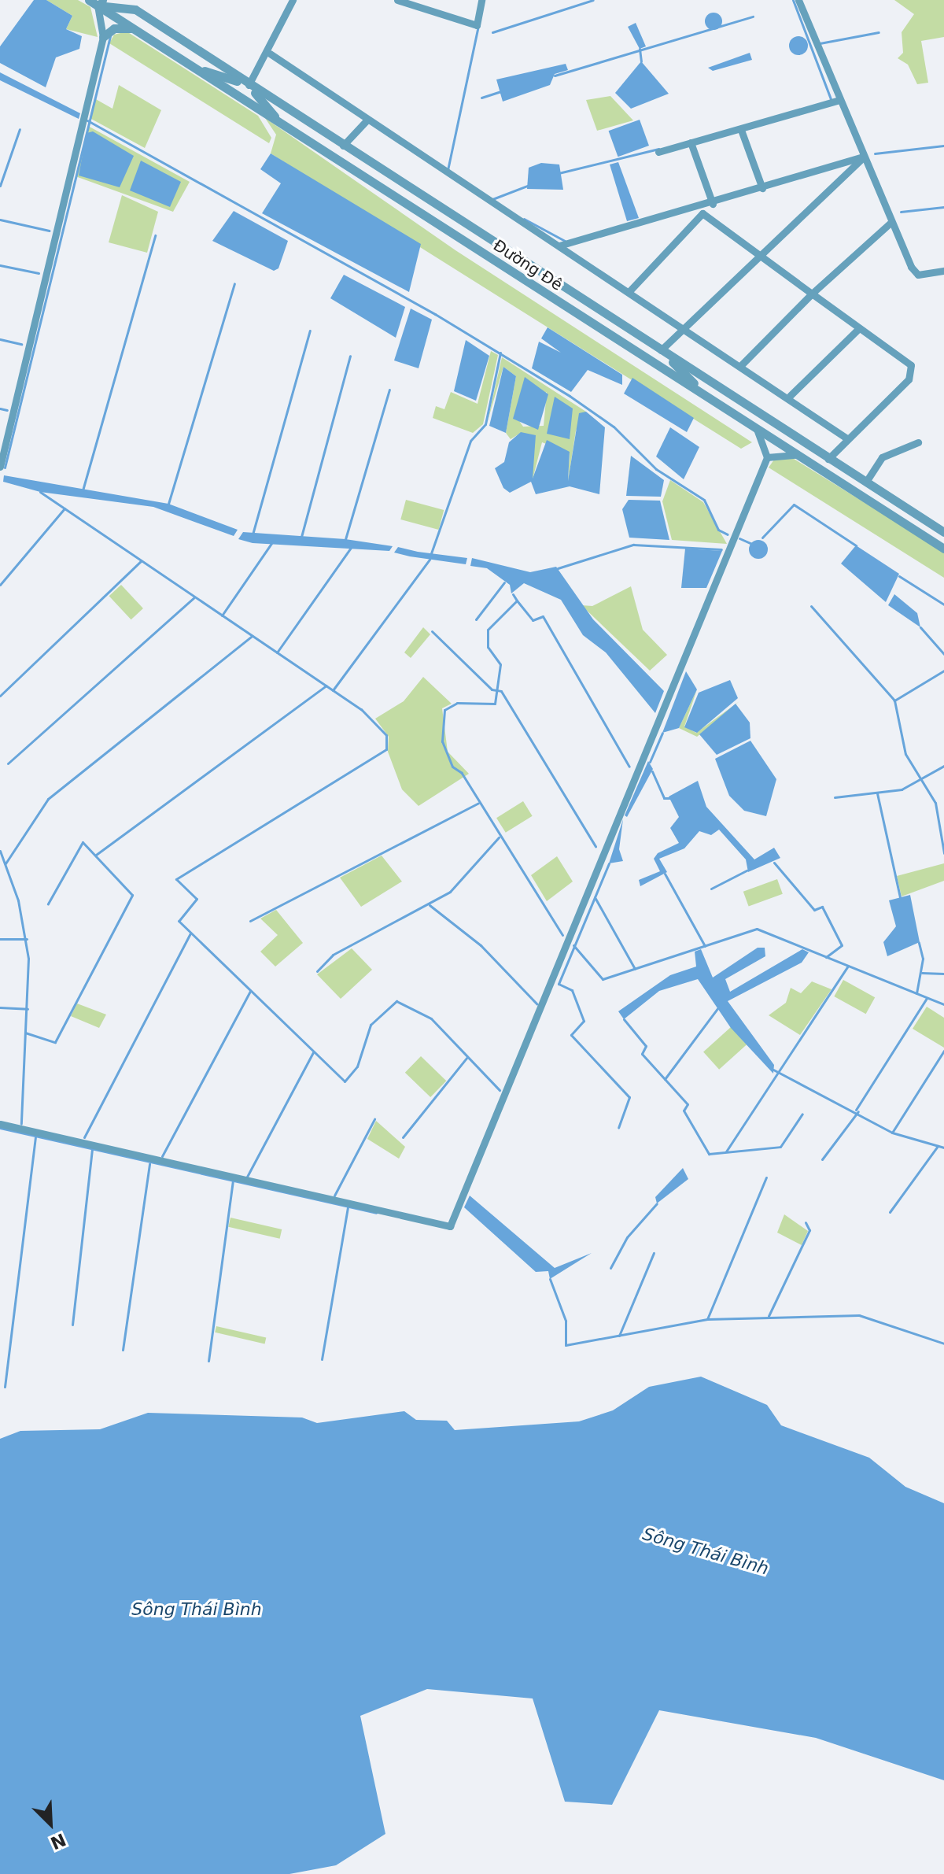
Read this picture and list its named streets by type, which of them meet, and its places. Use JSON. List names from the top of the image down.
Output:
{
  "streets": {
    "street": ["Đường Đê"]
  },
  "water": ["Sông Thái Bình"],
  "north": "bottom right"
}
